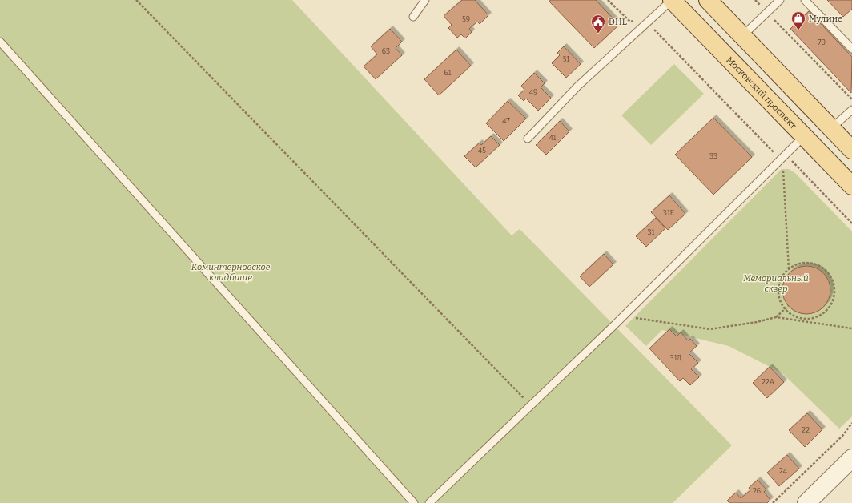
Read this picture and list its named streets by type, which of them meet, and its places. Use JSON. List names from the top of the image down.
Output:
{
  "streets": {
    "main road": ["Московский проспект"]
  },
  "parks": ["Коминтерновское кладбище", "Мемориальный сквер"],
  "places": {
    "shop": ["Мулине"],
    "public building": ["DHL"]
  },
  "house_numbers": [
    "59",
    "70",
    "63",
    "51",
    "61",
    "49",
    "47",
    "41",
    "45",
    "33",
    "31Е",
    "31",
    "31Д",
    "22А",
    "22",
    "24",
    "26"
  ]
}
